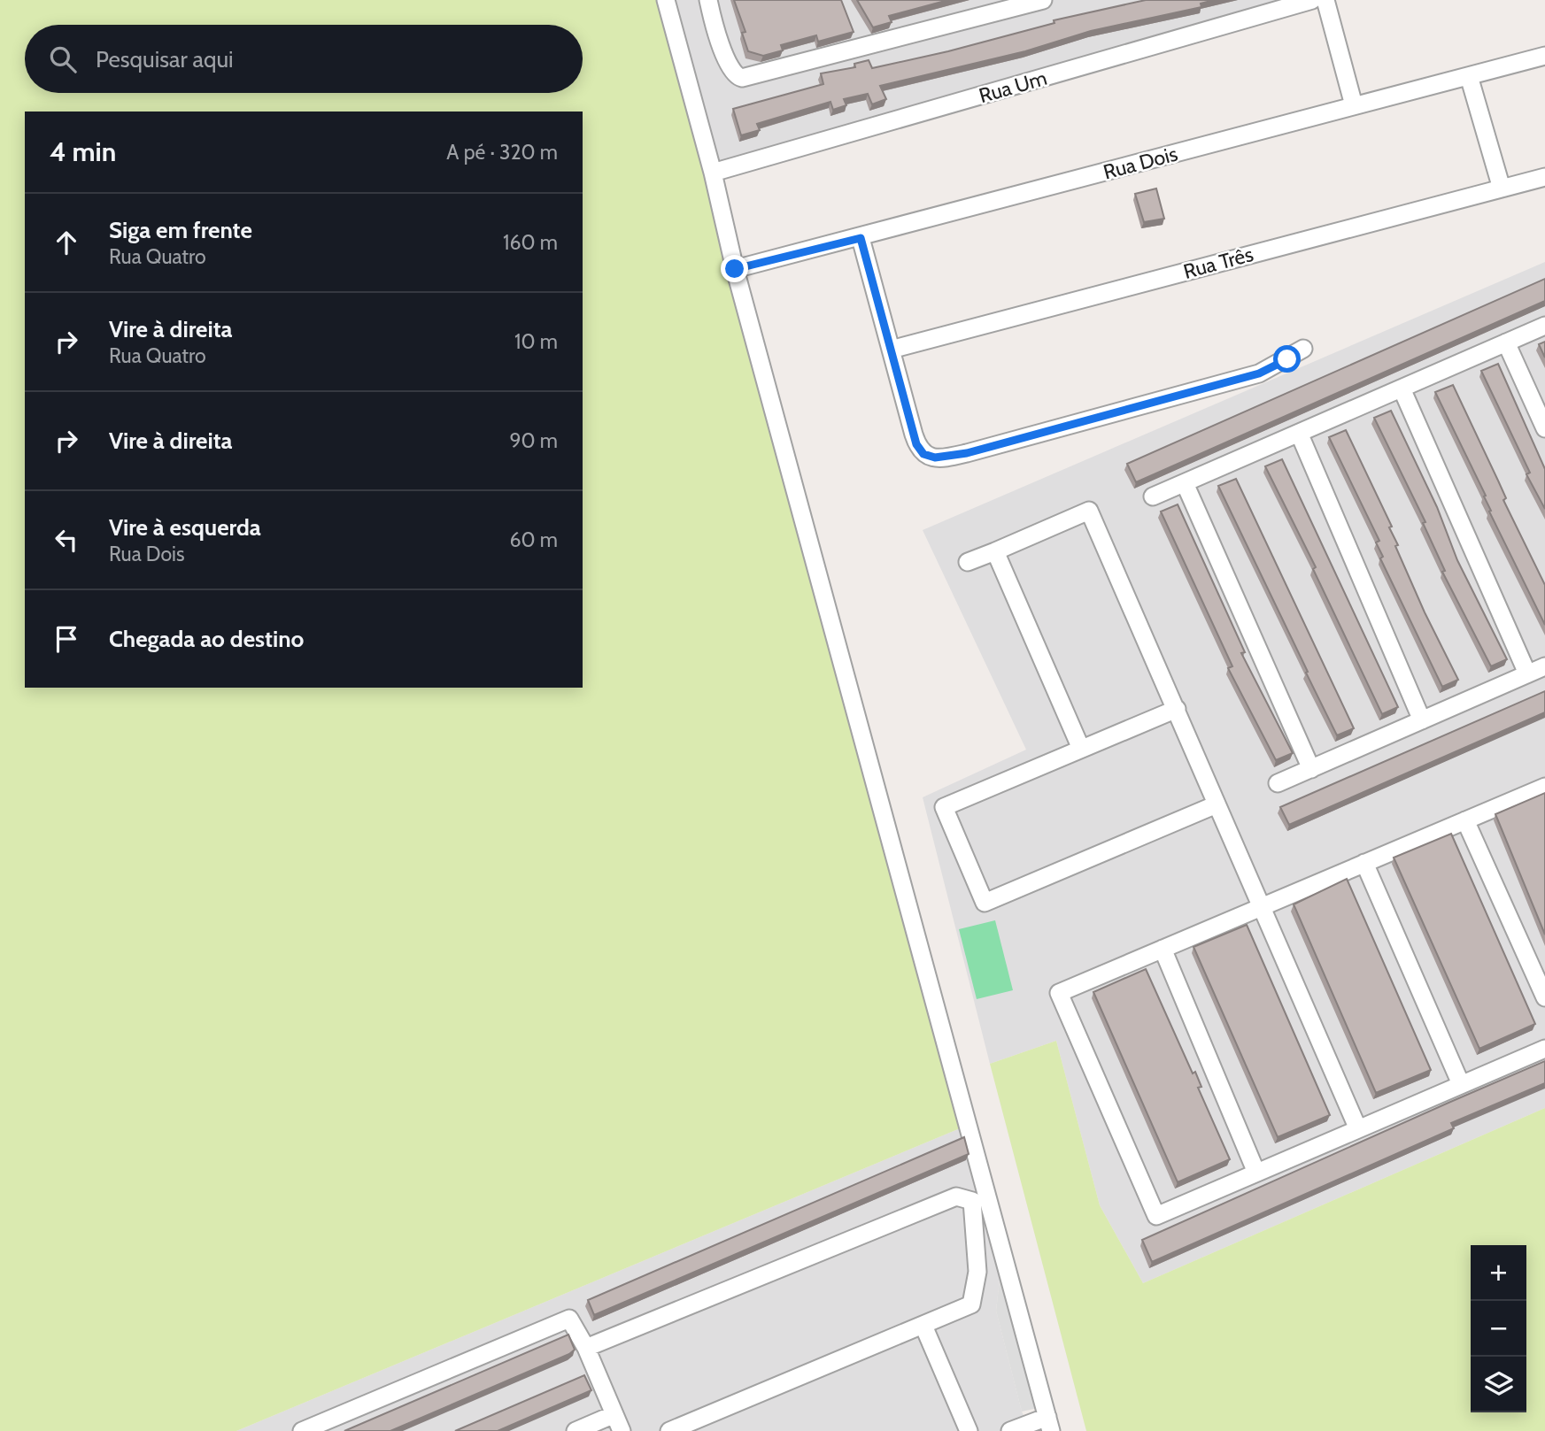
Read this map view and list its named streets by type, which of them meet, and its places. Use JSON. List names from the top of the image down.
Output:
{
  "streets": {
    "street": ["Rua Um", "Rua Dois", "Rua Três"]
  },
  "page": {
    "search": "Pesquisar aqui",
    "heading": ["4 min", "A pé · 320 m"],
    "list": [
      ["Siga em frente", "Rua Quatro", "160 m"],
      ["Vire à direita", "Rua Quatro", "10 m"],
      ["Vire à direita", "90 m"],
      ["Vire à esquerda", "Rua Dois", "60 m"],
      "Chegada ao destino"
    ],
    "map_buttons": ["+", "−"]
  }
}
